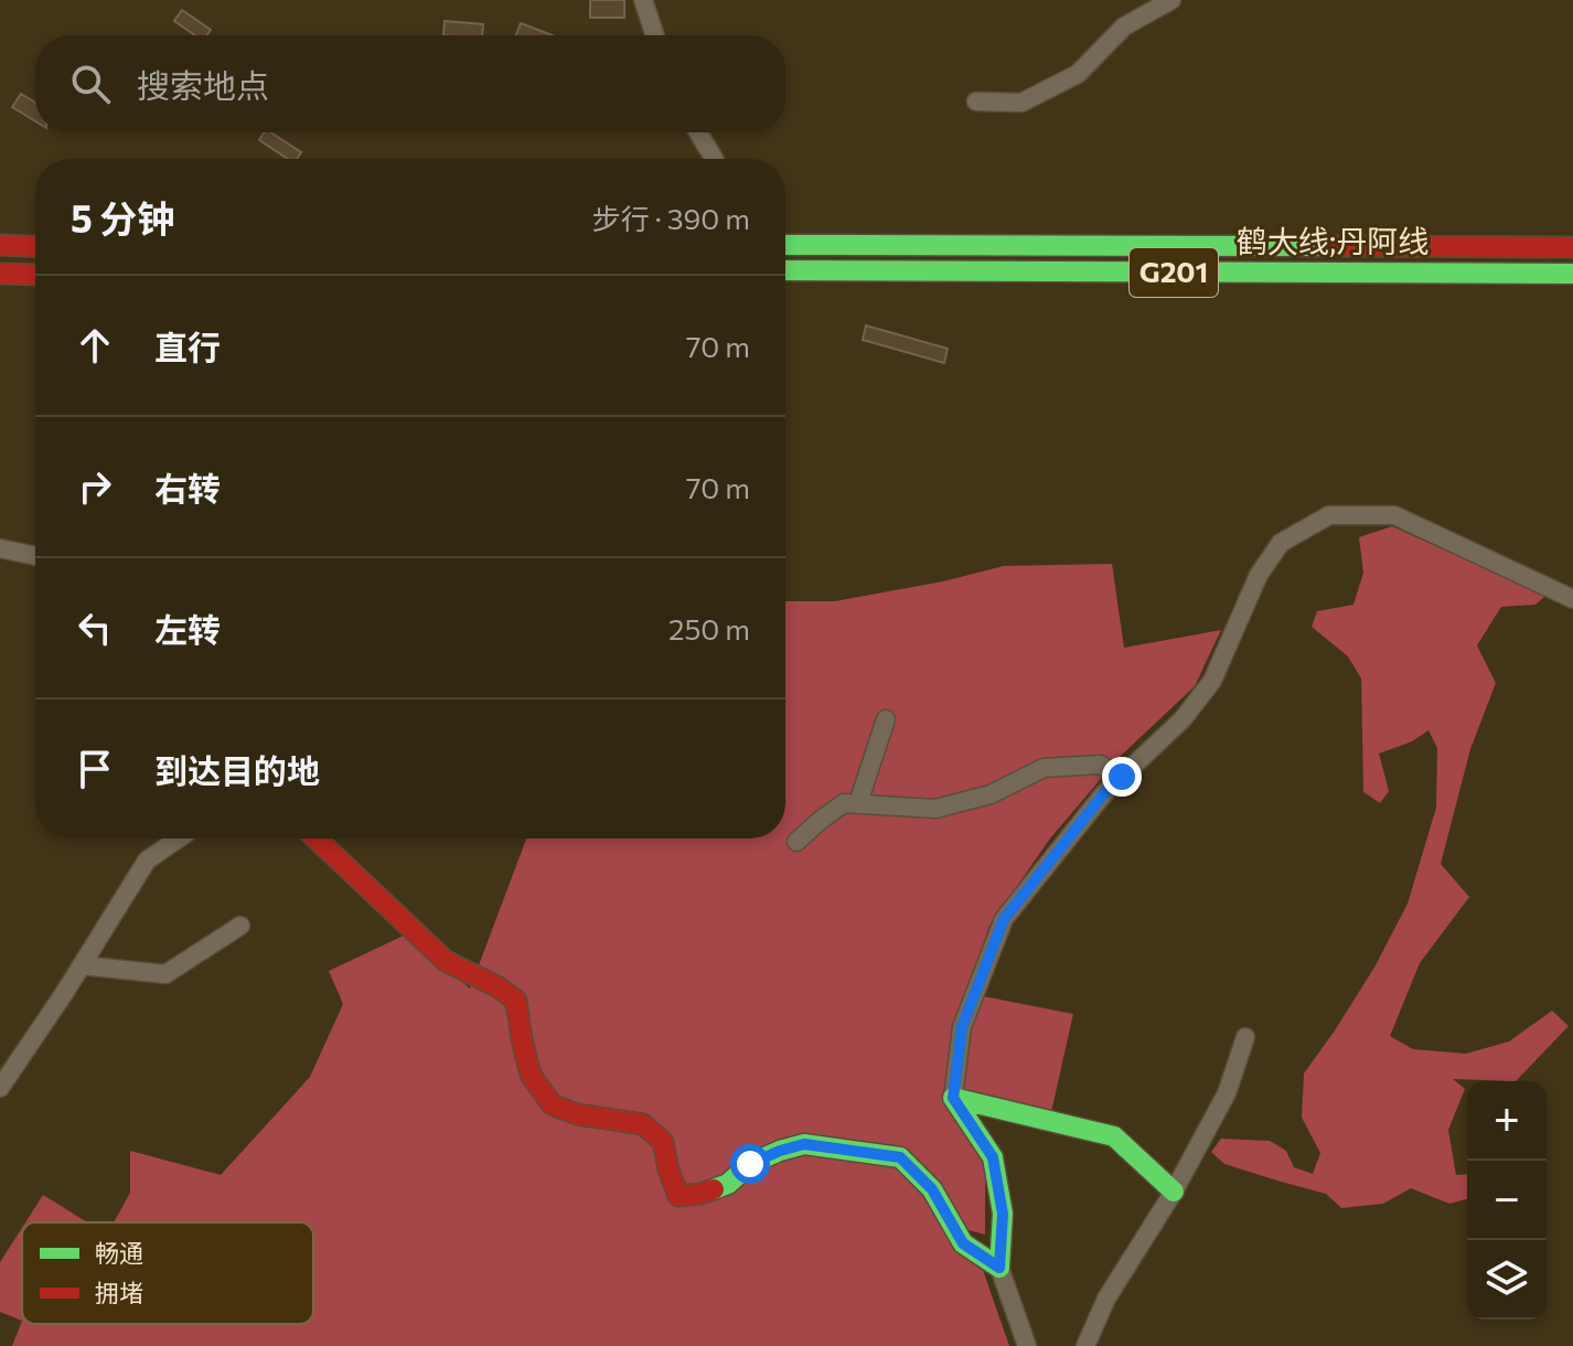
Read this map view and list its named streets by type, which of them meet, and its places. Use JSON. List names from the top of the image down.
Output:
{
  "streets": {
    "main road": ["鹤大线;丹阿线", "G201"]
  },
  "legend": ["畅通", "拥堵"],
  "page": {
    "search": "搜索地点",
    "heading": ["5 分钟", "步行 · 390 m"],
    "list": [
      ["直行", "70 m"],
      ["右转", "70 m"],
      ["左转", "250 m"],
      "到达目的地"
    ],
    "map_buttons": ["+", "−"]
  }
}
